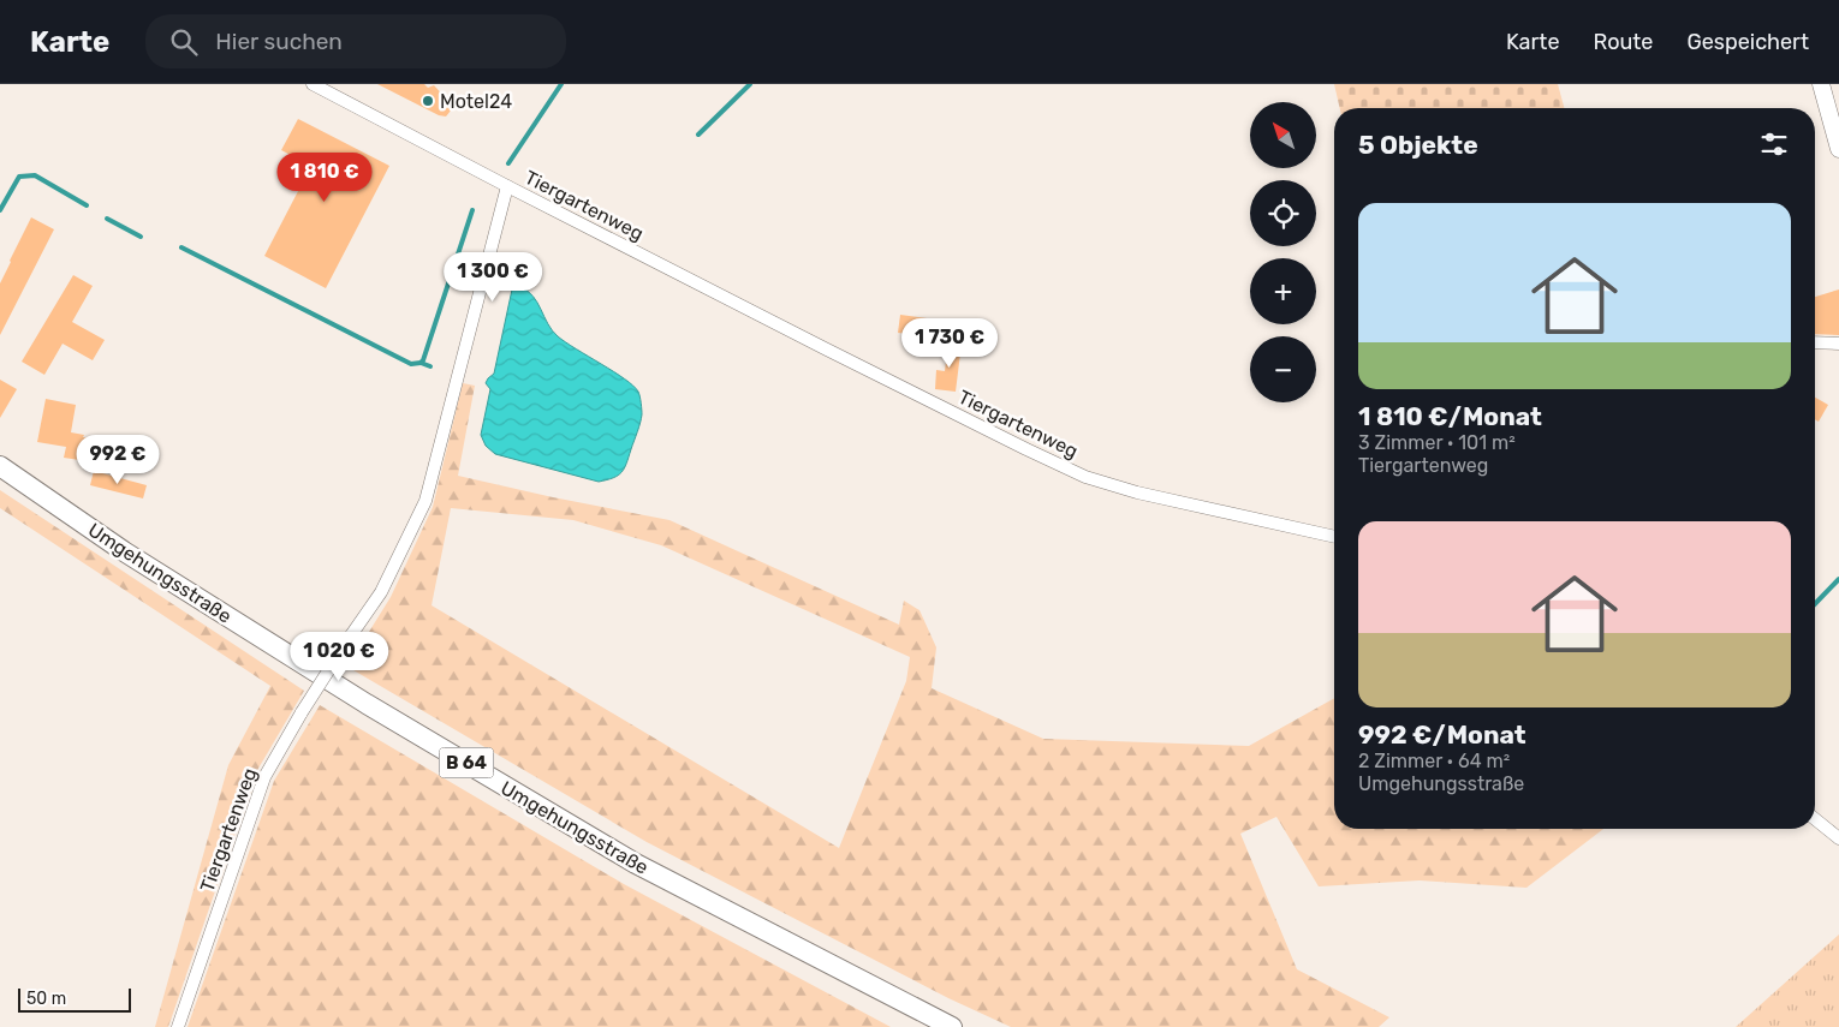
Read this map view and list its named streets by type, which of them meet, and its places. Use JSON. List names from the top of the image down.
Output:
{
  "streets": {
    "main road": ["Umgehungsstraße", "B 64"],
    "street": ["Tiergartenweg"]
  },
  "places": ["Motel24"],
  "scale_bar": "50 m",
  "north": "top left",
  "page": {
    "header": "Karte",
    "search": "Hier suchen",
    "nav": ["Karte", "Route", "Gespeichert"],
    "map_buttons": ["+", "−"],
    "heading": "5 Objekte",
    "price": [
      "1 810 €",
      "1 300 €",
      "1 730 €",
      "992 €",
      "1 020 €"
    ],
    "list": [
      {
        "name": "1 810 €/Monat",
        "note": "3 Zimmer · 101 m² · Tiergartenweg"
      },
      {
        "name": "992 €/Monat",
        "note": "2 Zimmer · 64 m² · Umgehungsstraße"
      }
    ],
    "scale": "50 m"
  }
}
